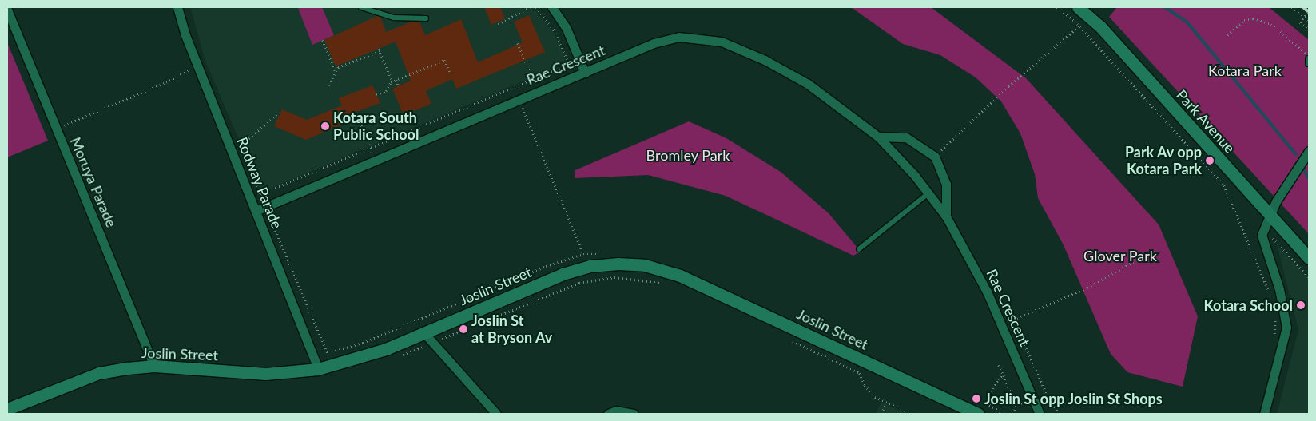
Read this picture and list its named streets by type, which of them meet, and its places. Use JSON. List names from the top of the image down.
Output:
{
  "streets": {
    "street": [
      "Rae Crescent",
      "Park Avenue",
      "Moruya Parade",
      "Rodway Parade",
      "Joslin Street"
    ]
  },
  "crossings": [
    ["Rae Crescent", "Rodway Parade"],
    ["Moruya Parade", "Joslin Street"],
    ["Rodway Parade", "Joslin Street"]
  ],
  "parks": ["Kotara Park", "Bromley Park", "Glover Park"],
  "places": [
    "Kotara South Public School",
    "Park Av opp Kotara Park",
    "Kotara School",
    "Joslin St at Bryson Av",
    "Joslin St opp Joslin St Shops"
  ]
}
